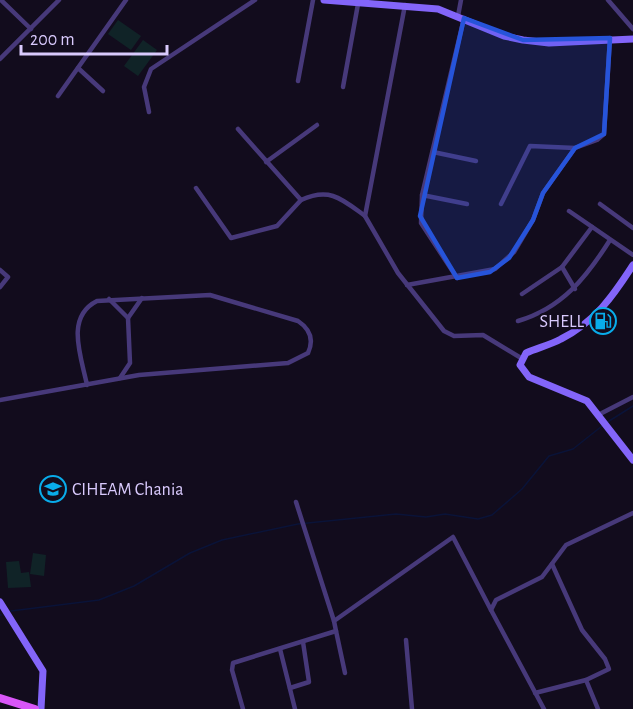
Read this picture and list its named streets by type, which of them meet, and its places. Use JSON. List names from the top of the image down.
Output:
{
  "places": {
    "fuel station": ["SHELL"],
    "school or university": ["CIHEAM Chania"]
  },
  "scale_bar": "200 m"
}
